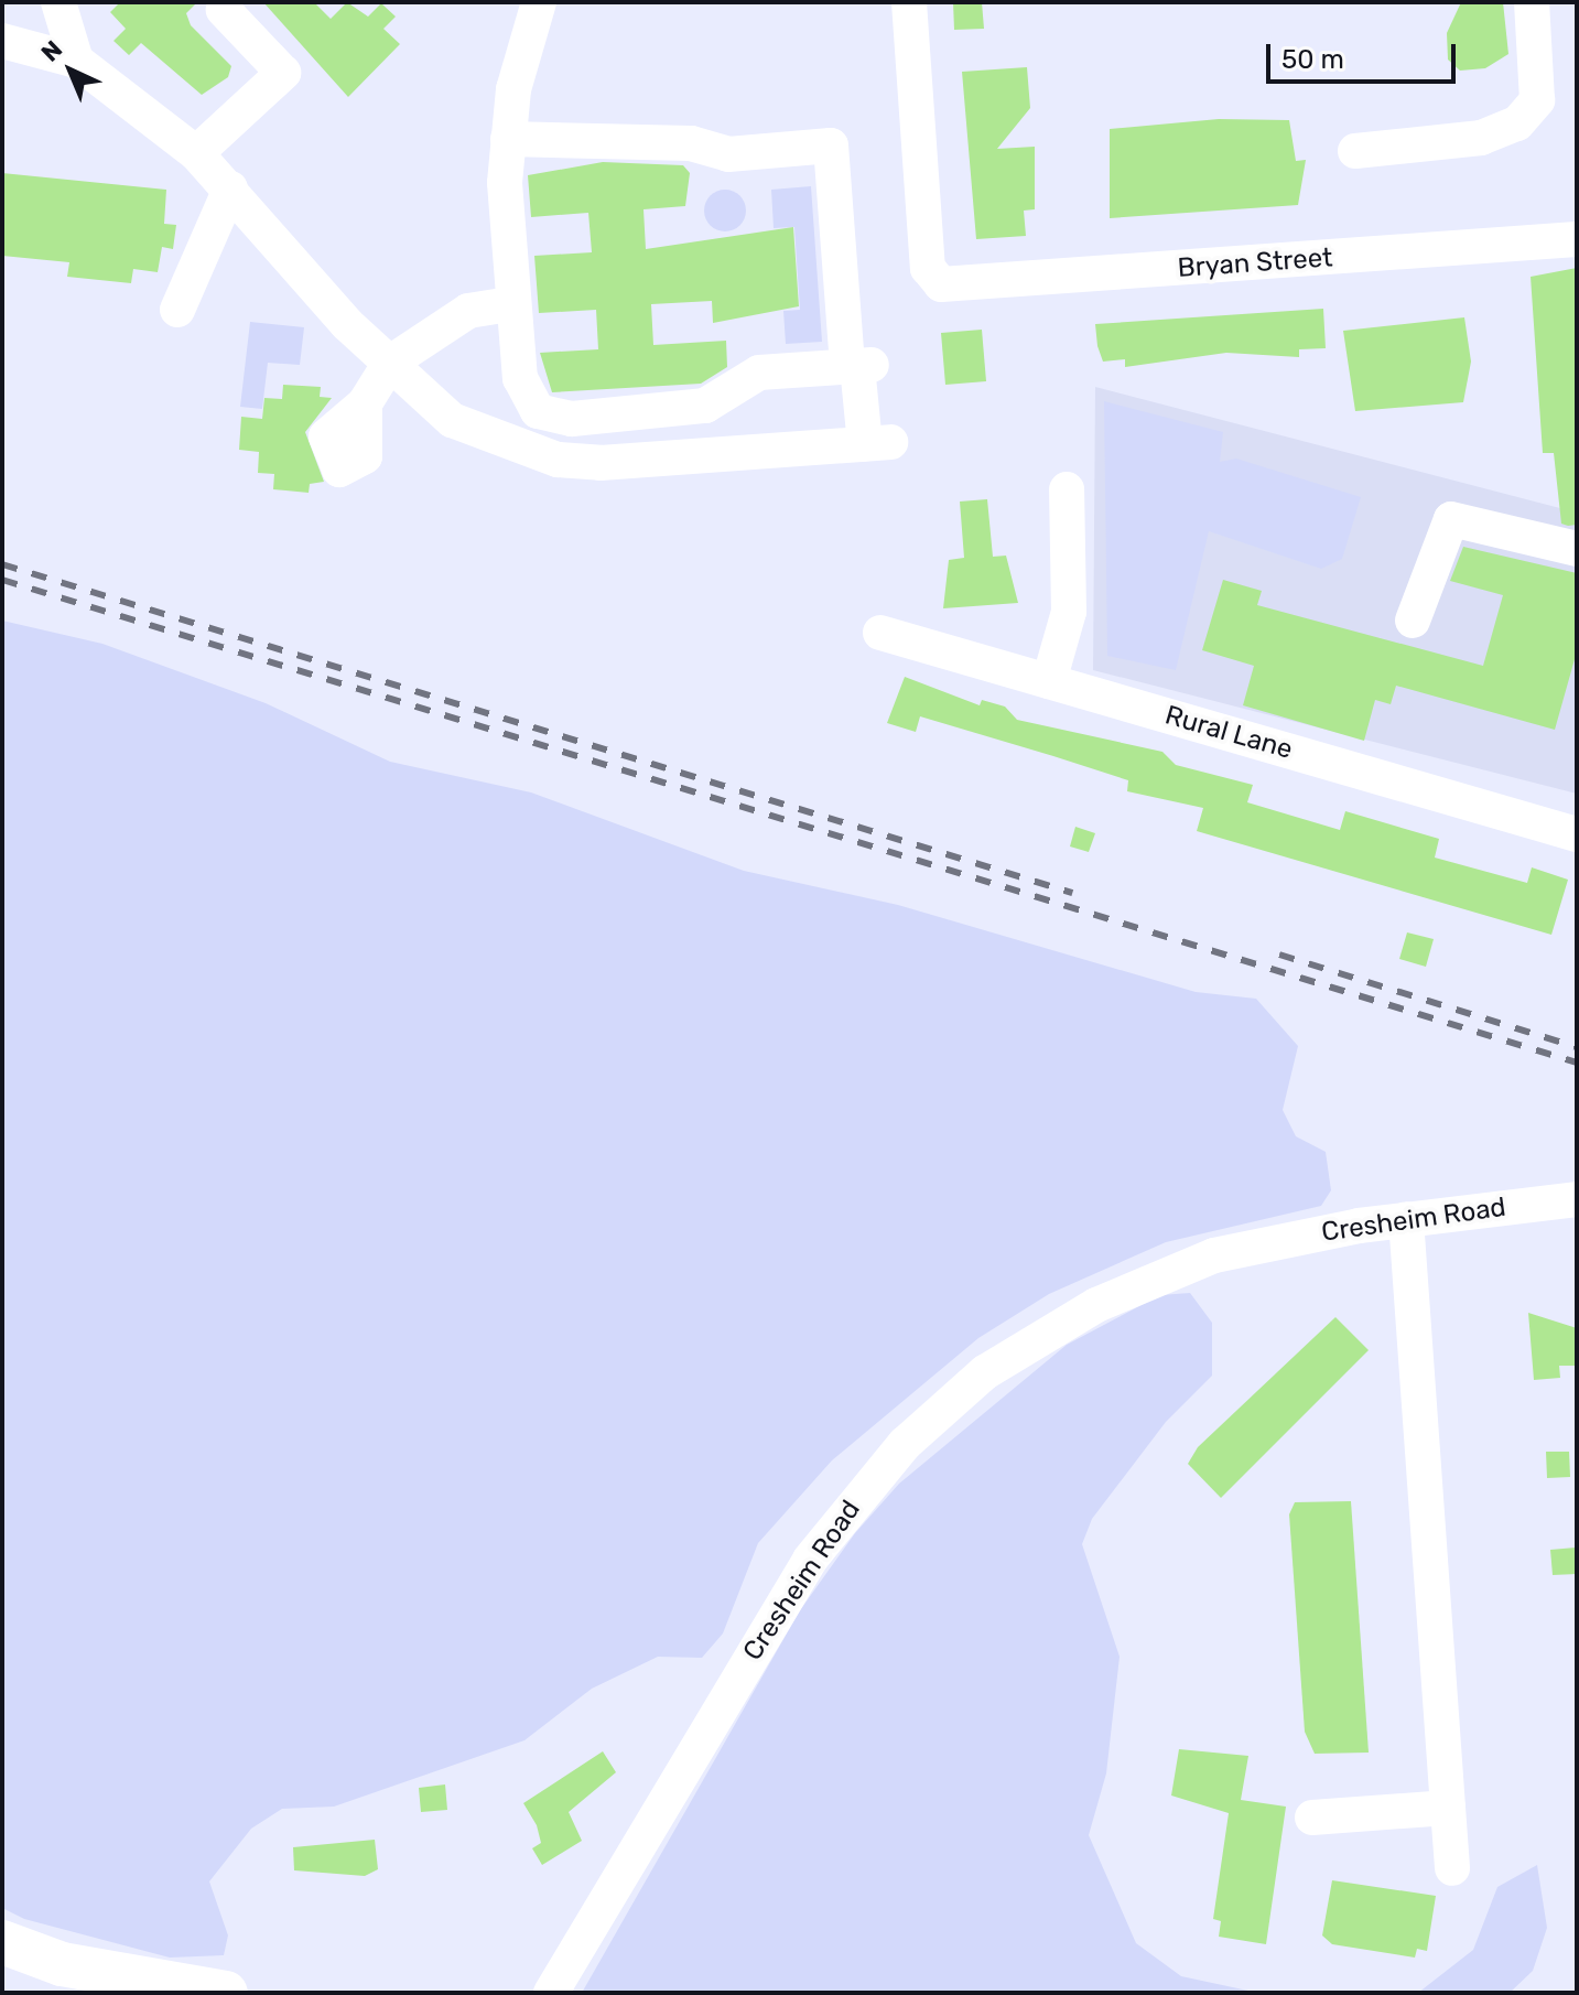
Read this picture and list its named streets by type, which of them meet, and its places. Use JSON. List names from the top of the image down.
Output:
{
  "streets": {
    "street": ["Bryan Street", "Rural Lane", "Cresheim Road"]
  },
  "scale_bar": "50 m",
  "north": "top left"
}
